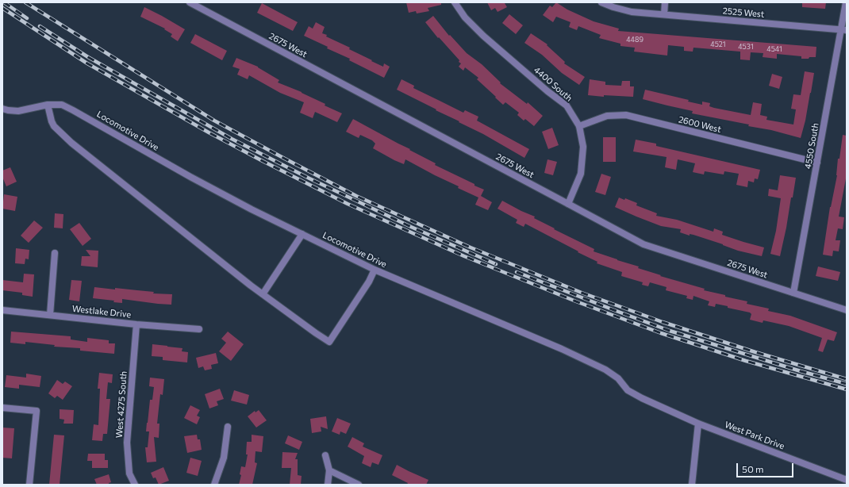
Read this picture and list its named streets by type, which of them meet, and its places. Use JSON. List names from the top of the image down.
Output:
{
  "streets": {
    "street": [
      "2525 West",
      "2675 West",
      "4400 South",
      "2600 West",
      "Locomotive Drive",
      "4550 South",
      "Westlake Drive",
      "West 4275 South",
      "West Park Drive"
    ]
  },
  "crossings": [
    ["2525 West", "4550 South"],
    ["2675 West", "4400 South"],
    ["2675 West", "4550 South"],
    ["4400 South", "2600 West"],
    ["2600 West", "4550 South"],
    ["Locomotive Drive", "West Park Drive"],
    ["Westlake Drive", "West 4275 South"]
  ],
  "house_numbers": [
    "4489",
    "4521",
    "4531",
    "4541"
  ],
  "scale_bar": "50 m"
}
